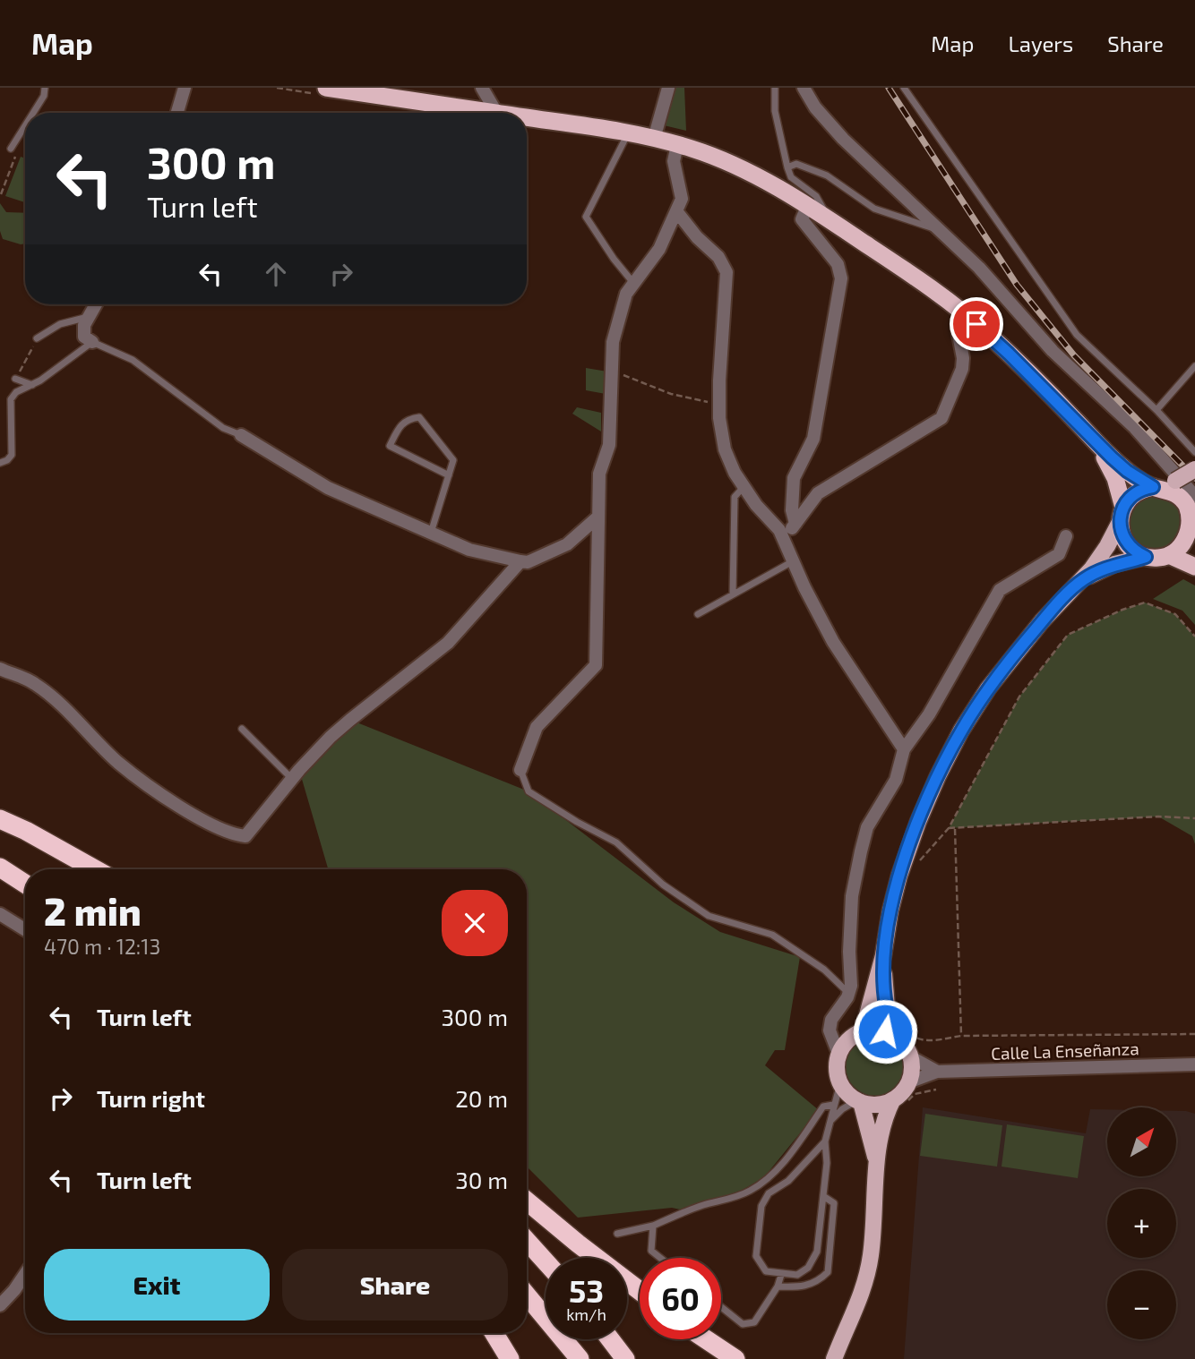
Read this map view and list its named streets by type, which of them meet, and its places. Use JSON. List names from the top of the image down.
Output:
{
  "streets": {
    "street": ["Calle La Enseñanza"]
  },
  "north": "top right",
  "page": {
    "header": "Map",
    "nav": ["Map", "Layers", "Share"],
    "turn": ["300 m", "Turn left"],
    "heading": ["2 min", "470 m · 12:13"],
    "list": [
      {
        "name": "Turn left",
        "value": "300 m"
      },
      {
        "name": "Turn right",
        "value": "20 m"
      },
      {
        "name": "Turn left",
        "value": "30 m"
      }
    ],
    "map_buttons": ["+", "−"],
    "buttons": ["Exit", "Share"],
    "speed": "53 km/h",
    "limit": "60"
  }
}
